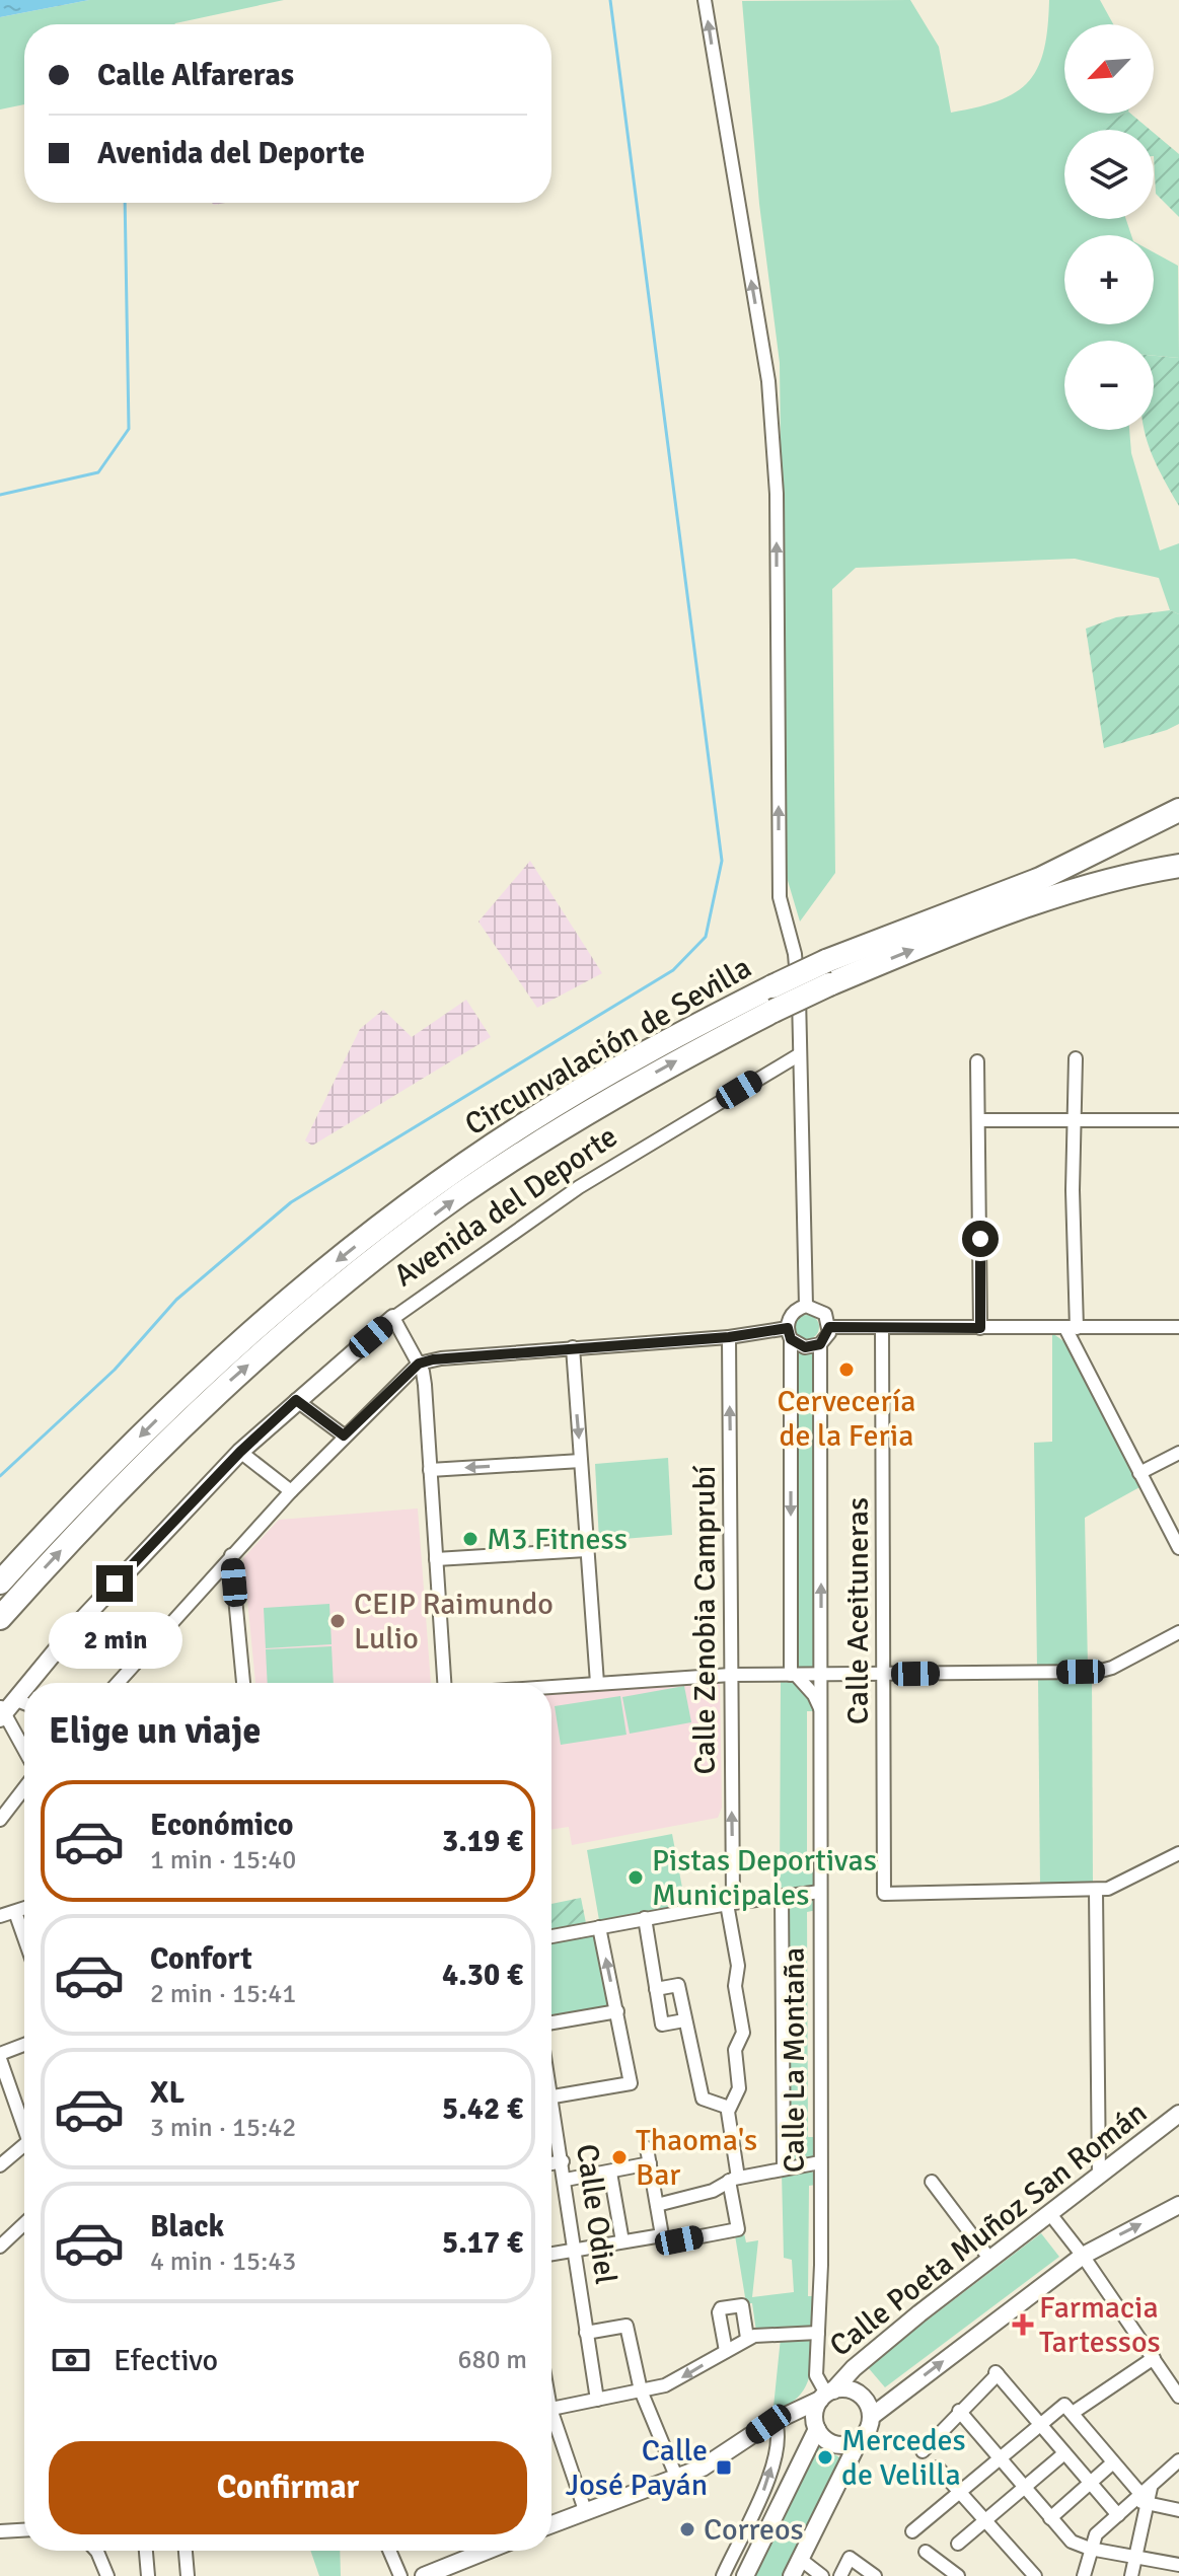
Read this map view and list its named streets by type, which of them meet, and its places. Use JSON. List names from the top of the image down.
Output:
{
  "streets": {
    "highway": ["Circunvalación de Sevilla"],
    "main road": ["Avenida del Deporte", "Calle Poeta Muñoz San Román"],
    "street": [
      "Calle Aceituneras",
      "Calle Zenobia Camprubí",
      "Calle La Montaña",
      "Calle Odiel"
    ]
  },
  "crossings": [
    ["Calle La Montaña", "Calle Poeta Muñoz San Román"]
  ],
  "places": {
    "other": [
      "Cervecería de la Feria",
      "M3 Fitness",
      "CEIP Raimundo Lulio",
      "Pistas Deportivas Municipales",
      "Thaoma's Bar",
      "Mercedes de Velilla",
      "Correos"
    ],
    "health": ["Farmacia Tartessos"],
    "transit": ["Calle José Payán"]
  },
  "north": "bottom left",
  "page": {
    "map_buttons": ["+", "−"],
    "banner": ["Calle Alfareras", "Avenida del Deporte"],
    "bubble": "2 min",
    "heading": "Elige un viaje",
    "list": [
      {
        "name": "Económico",
        "note": "1 min · 15:40",
        "value": "3.19 €"
      },
      {
        "name": "Confort",
        "note": "2 min · 15:41",
        "value": "4.30 €"
      },
      {
        "name": "XL",
        "note": "3 min · 15:42",
        "value": "5.42 €"
      },
      {
        "name": "Black",
        "note": "4 min · 15:43",
        "value": "5.17 €"
      }
    ],
    "pay": ["Efectivo", "680 m"],
    "buttons": "Confirmar"
  }
}
